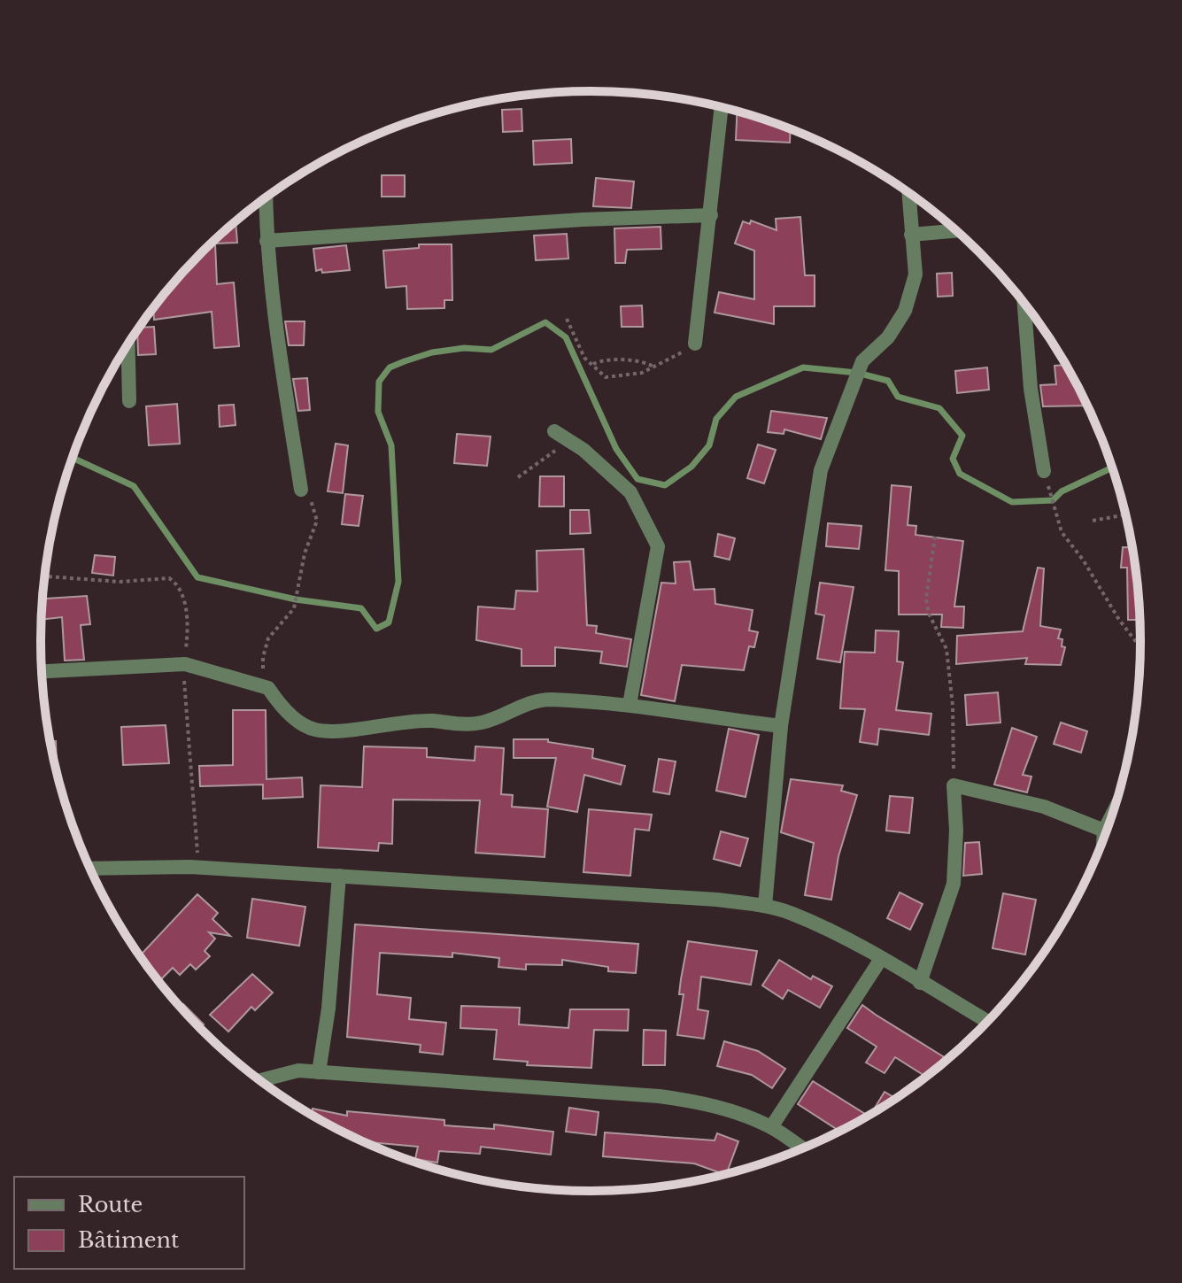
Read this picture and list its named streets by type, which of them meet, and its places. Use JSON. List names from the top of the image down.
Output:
{
  "legend": ["Route", "Bâtiment"]
}
